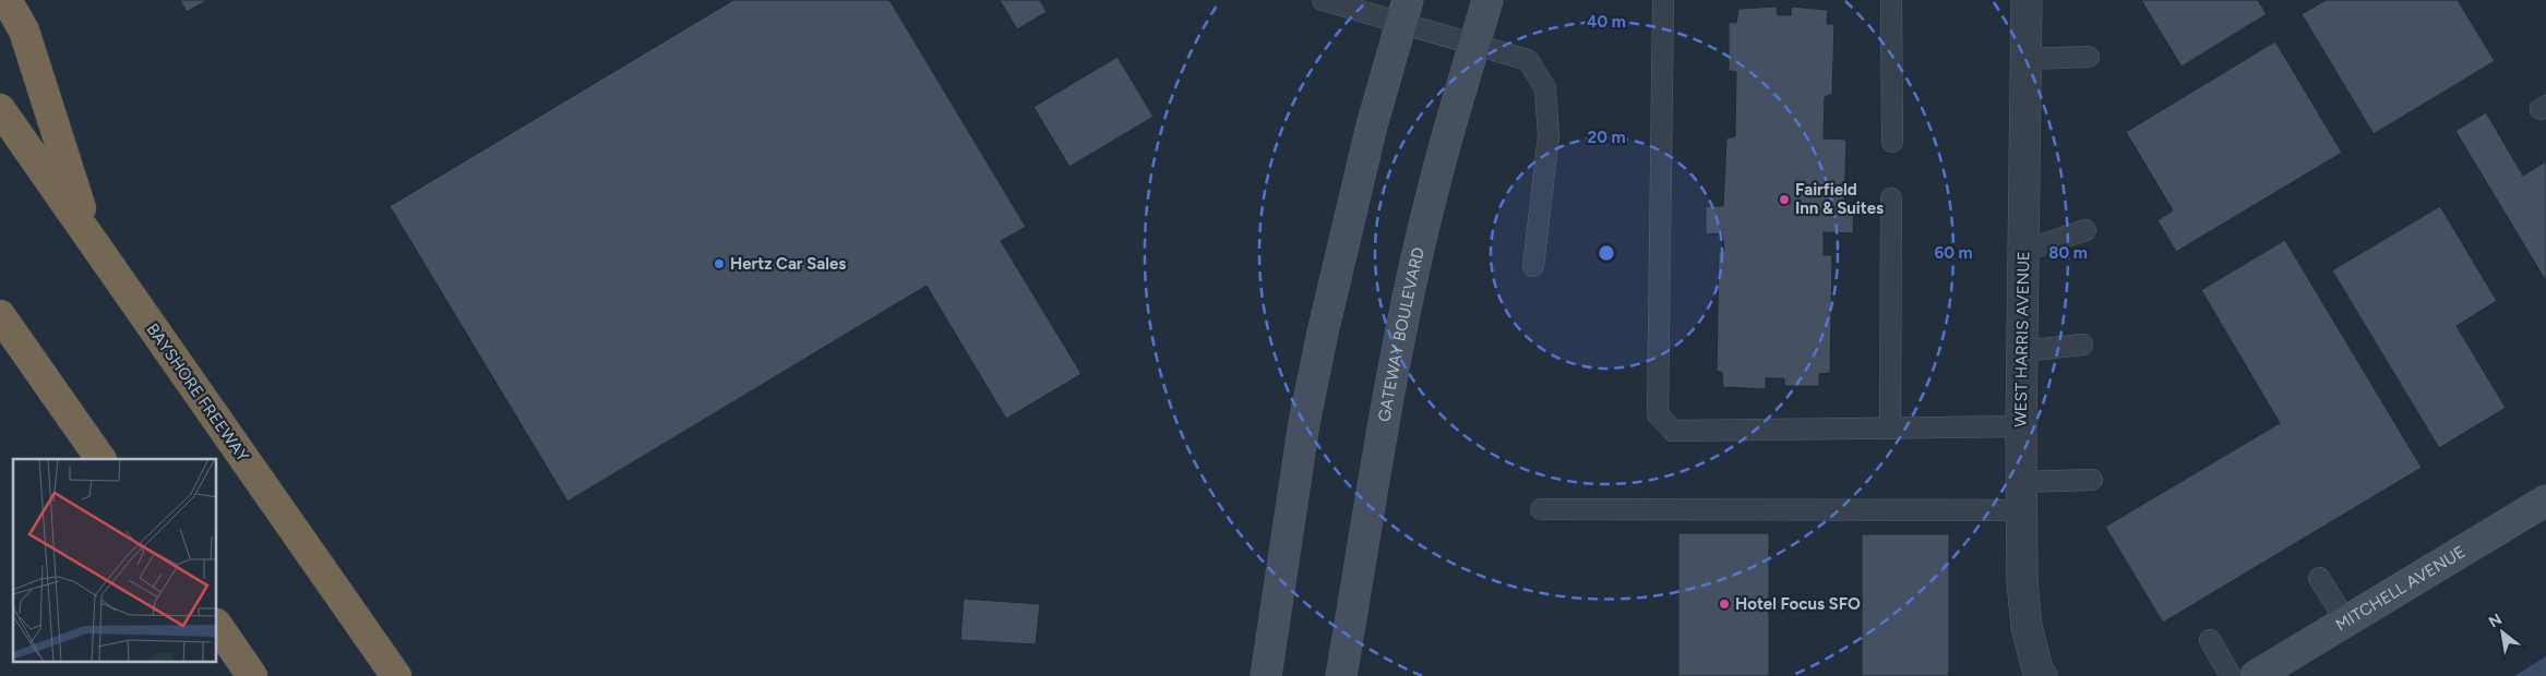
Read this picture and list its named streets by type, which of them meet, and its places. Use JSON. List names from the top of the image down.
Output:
{
  "streets": {
    "highway": ["BAYSHORE FREEWAY"],
    "main road": ["GATEWAY BOULEVARD", "MITCHELL AVENUE"],
    "street": ["WEST HARRIS AVENUE"]
  },
  "places": ["Fairfield Inn & Suites", "Hertz Car Sales", "Hotel Focus SFO"],
  "north": "top left",
  "rings": [
    "40 m",
    "20 m",
    "60 m",
    "80 m"
  ]
}
